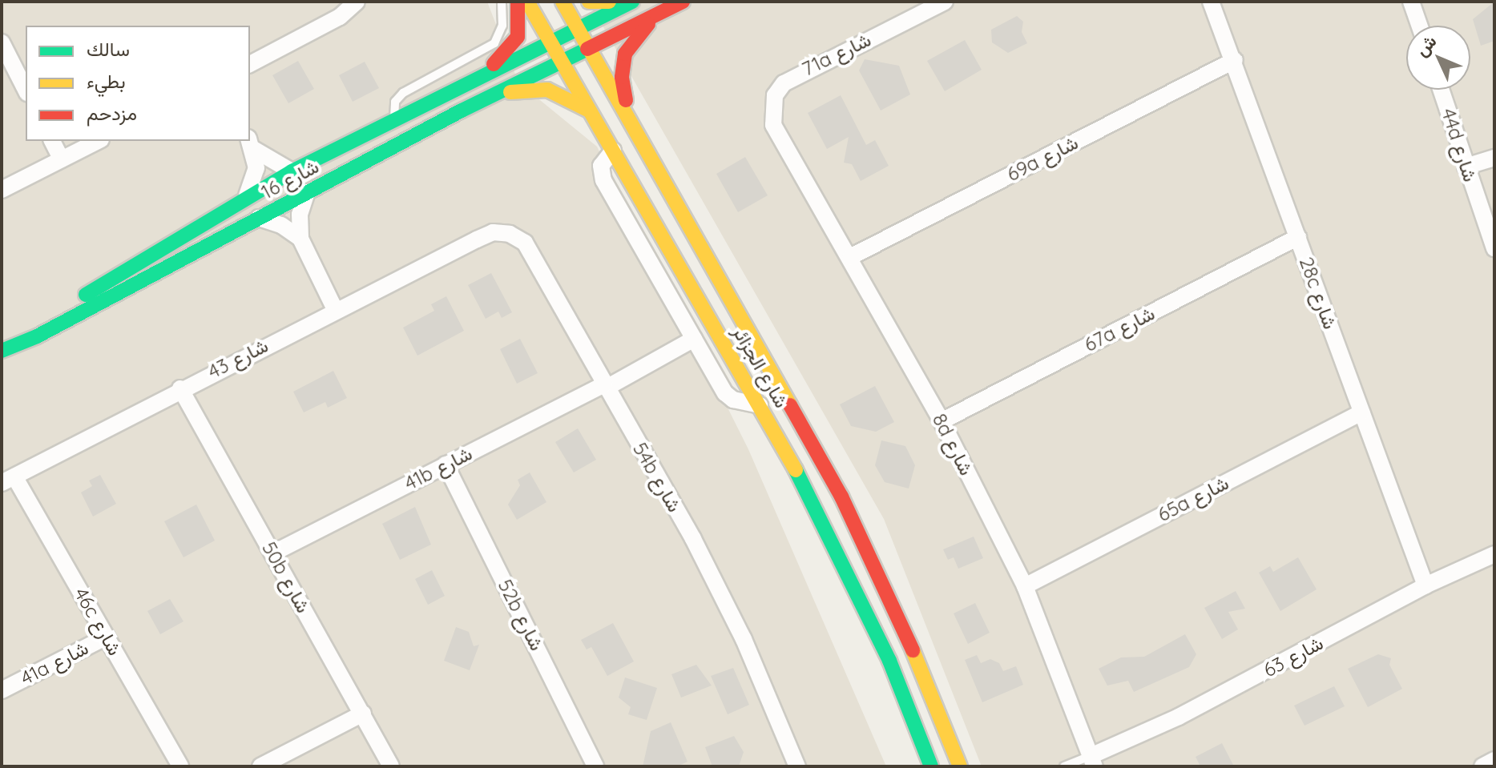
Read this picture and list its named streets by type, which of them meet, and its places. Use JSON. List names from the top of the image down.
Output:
{
  "streets": {
    "main road": ["شارع 16", "شارع الجزائر"],
    "street": [
      "71a شارع",
      "44d شارع",
      "69a شارع",
      "28c شارع",
      "67a شارع",
      "شارع 43",
      "8d شارع",
      "41b شارع",
      "54b شارع",
      "65a شارع",
      "50b شارع",
      "52b شارع",
      "46c شارع",
      "شارع 63",
      "41a شارع"
    ]
  },
  "crossings": [
    ["71a شارع", "8d شارع"],
    ["69a شارع", "28c شارع"],
    ["69a شارع", "8d شارع"],
    ["شارع 16", "شارع الجزائر"],
    ["28c شارع", "67a شارع"],
    ["28c شارع", "65a شارع"],
    ["28c شارع", "شارع 63"],
    ["67a شارع", "8d شارع"],
    ["شارع 43", "54b شارع"],
    ["شارع 43", "50b شارع"],
    ["شارع 43", "46c شارع"],
    ["8d شارع", "65a شارع"],
    ["8d شارع", "شارع 63"],
    ["41b شارع", "54b شارع"],
    ["41b شارع", "50b شارع"],
    ["41b شارع", "52b شارع"],
    ["46c شارع", "41a شارع"]
  ],
  "legend": ["سالك", "بطيء", "مزدحم"],
  "north": "top left"
}
